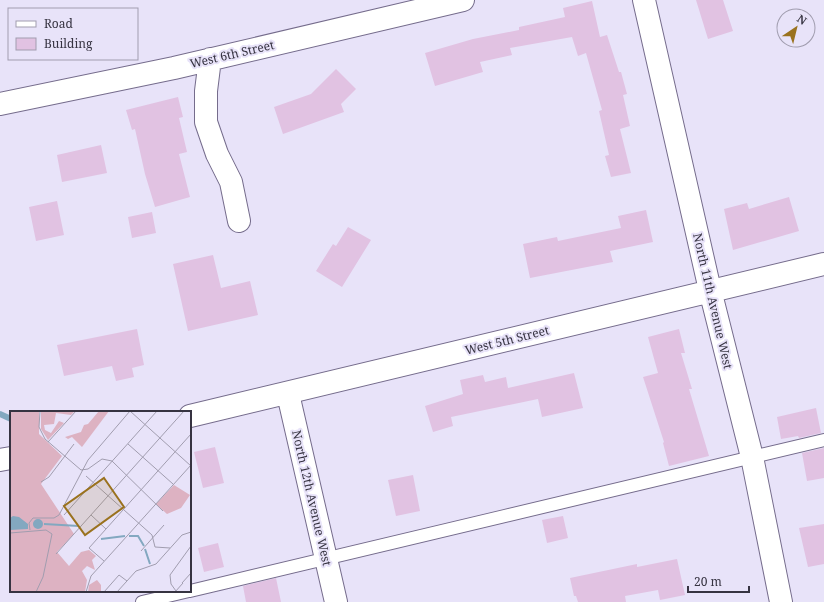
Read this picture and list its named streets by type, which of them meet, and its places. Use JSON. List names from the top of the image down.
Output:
{
  "streets": {
    "street": [
      "West 6th Street",
      "North 11th Avenue West",
      "West 5th Street",
      "North 12th Avenue West"
    ]
  },
  "crossings": [
    ["North 11th Avenue West", "West 5th Street"],
    ["West 5th Street", "North 12th Avenue West"]
  ],
  "legend": ["Road", "Building"],
  "scale_bar": "20 m",
  "north": "top right"
}
